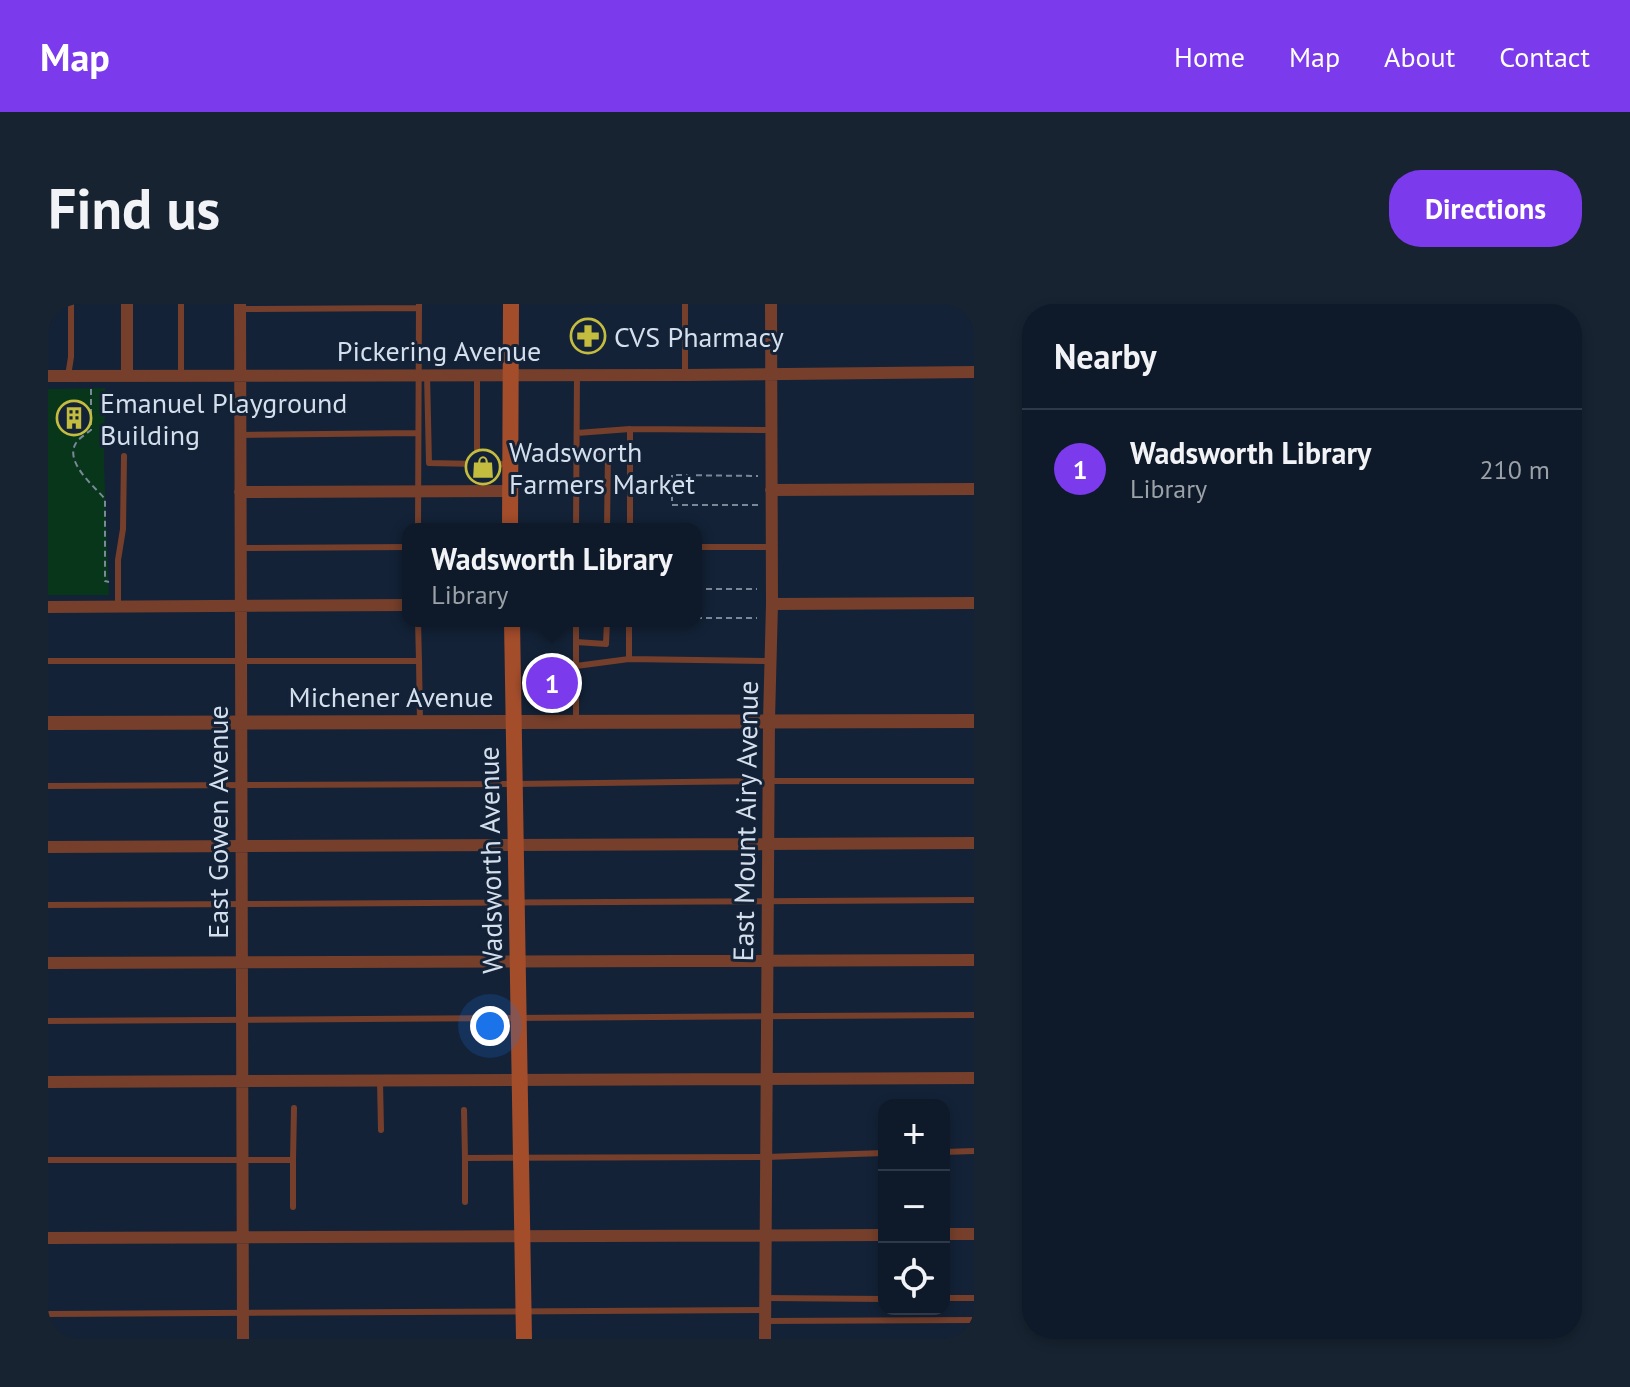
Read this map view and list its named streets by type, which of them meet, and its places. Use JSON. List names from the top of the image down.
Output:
{
  "streets": {
    "main road": ["Wadsworth Avenue"],
    "street": [
      "Pickering Avenue",
      "Michener Avenue",
      "East Mount Airy Avenue",
      "East Gowen Avenue"
    ]
  },
  "crossings": [
    ["Pickering Avenue", "East Mount Airy Avenue"],
    ["Pickering Avenue", "East Gowen Avenue"],
    ["Michener Avenue", "East Mount Airy Avenue"],
    ["Michener Avenue", "East Gowen Avenue"],
    ["Michener Avenue", "Wadsworth Avenue"]
  ],
  "places": {
    "pharmacy": ["CVS Pharmacy"],
    "building": ["Emanuel Playground Building"],
    "shop": ["Wadsworth Farmers Market"]
  },
  "page": {
    "header": "Map",
    "nav": [
      "Home",
      "Map",
      "About",
      "Contact"
    ],
    "buttons": "Directions",
    "title": "Find us",
    "heading": "Nearby",
    "list": [
      {
        "mark": "1",
        "name": "Wadsworth Library",
        "note": "Library",
        "value": "210 m"
      }
    ],
    "popup": ["Wadsworth Library", "Library"],
    "pins": "1",
    "map_buttons": ["+", "−"]
  }
}
